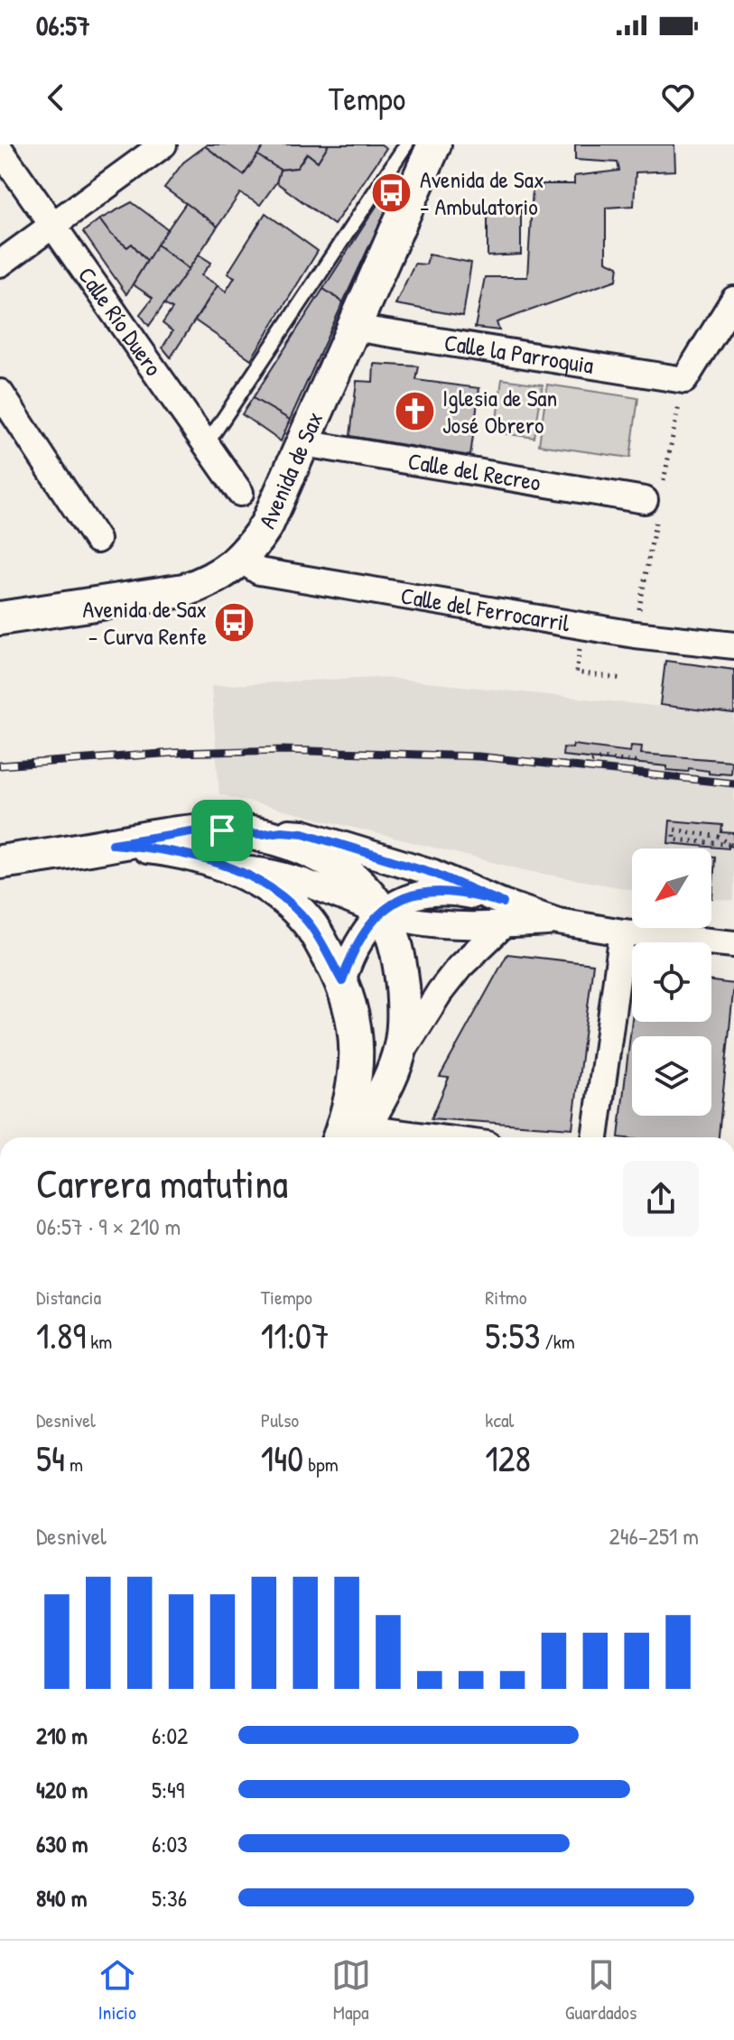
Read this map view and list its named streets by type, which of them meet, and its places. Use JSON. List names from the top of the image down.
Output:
{
  "streets": {
    "street": [
      "Calle Río Duero",
      "Calle la Parroquia",
      "Avenida de Sax",
      "Calle del Recreo",
      "Calle del Ferrocarril"
    ]
  },
  "crossings": [
    ["Calle la Parroquia", "Avenida de Sax"],
    ["Avenida de Sax", "Calle del Recreo"],
    ["Avenida de Sax", "Calle del Ferrocarril"]
  ],
  "places": {
    "bus stop": ["Avenida de Sax - Ambulatorio", "Avenida de Sax - Curva Renfe"],
    "church": ["Iglesia de San José Obrero"]
  },
  "north": "bottom left",
  "page": {
    "status": "06:57",
    "header": "Tempo",
    "heading": ["Carrera matutina", "06:57 · 9 × 210 m"],
    "stats": [
      ["Distancia", "1.89 km"],
      ["Tiempo", "11:07"],
      ["Ritmo", "5:53 /km"],
      ["Desnivel", "54 m"],
      ["Pulso", "140 bpm"],
      ["kcal", "128"]
    ],
    "chart": ["Desnivel", "246–251 m"],
    "list": [
      {
        "name": "210 m",
        "note": "6:02"
      },
      {
        "name": "420 m",
        "note": "5:49"
      },
      {
        "name": "630 m",
        "note": "6:03"
      },
      {
        "name": "840 m",
        "note": "5:36"
      }
    ],
    "tabs": ["Inicio", "Mapa", "Guardados"]
  }
}
